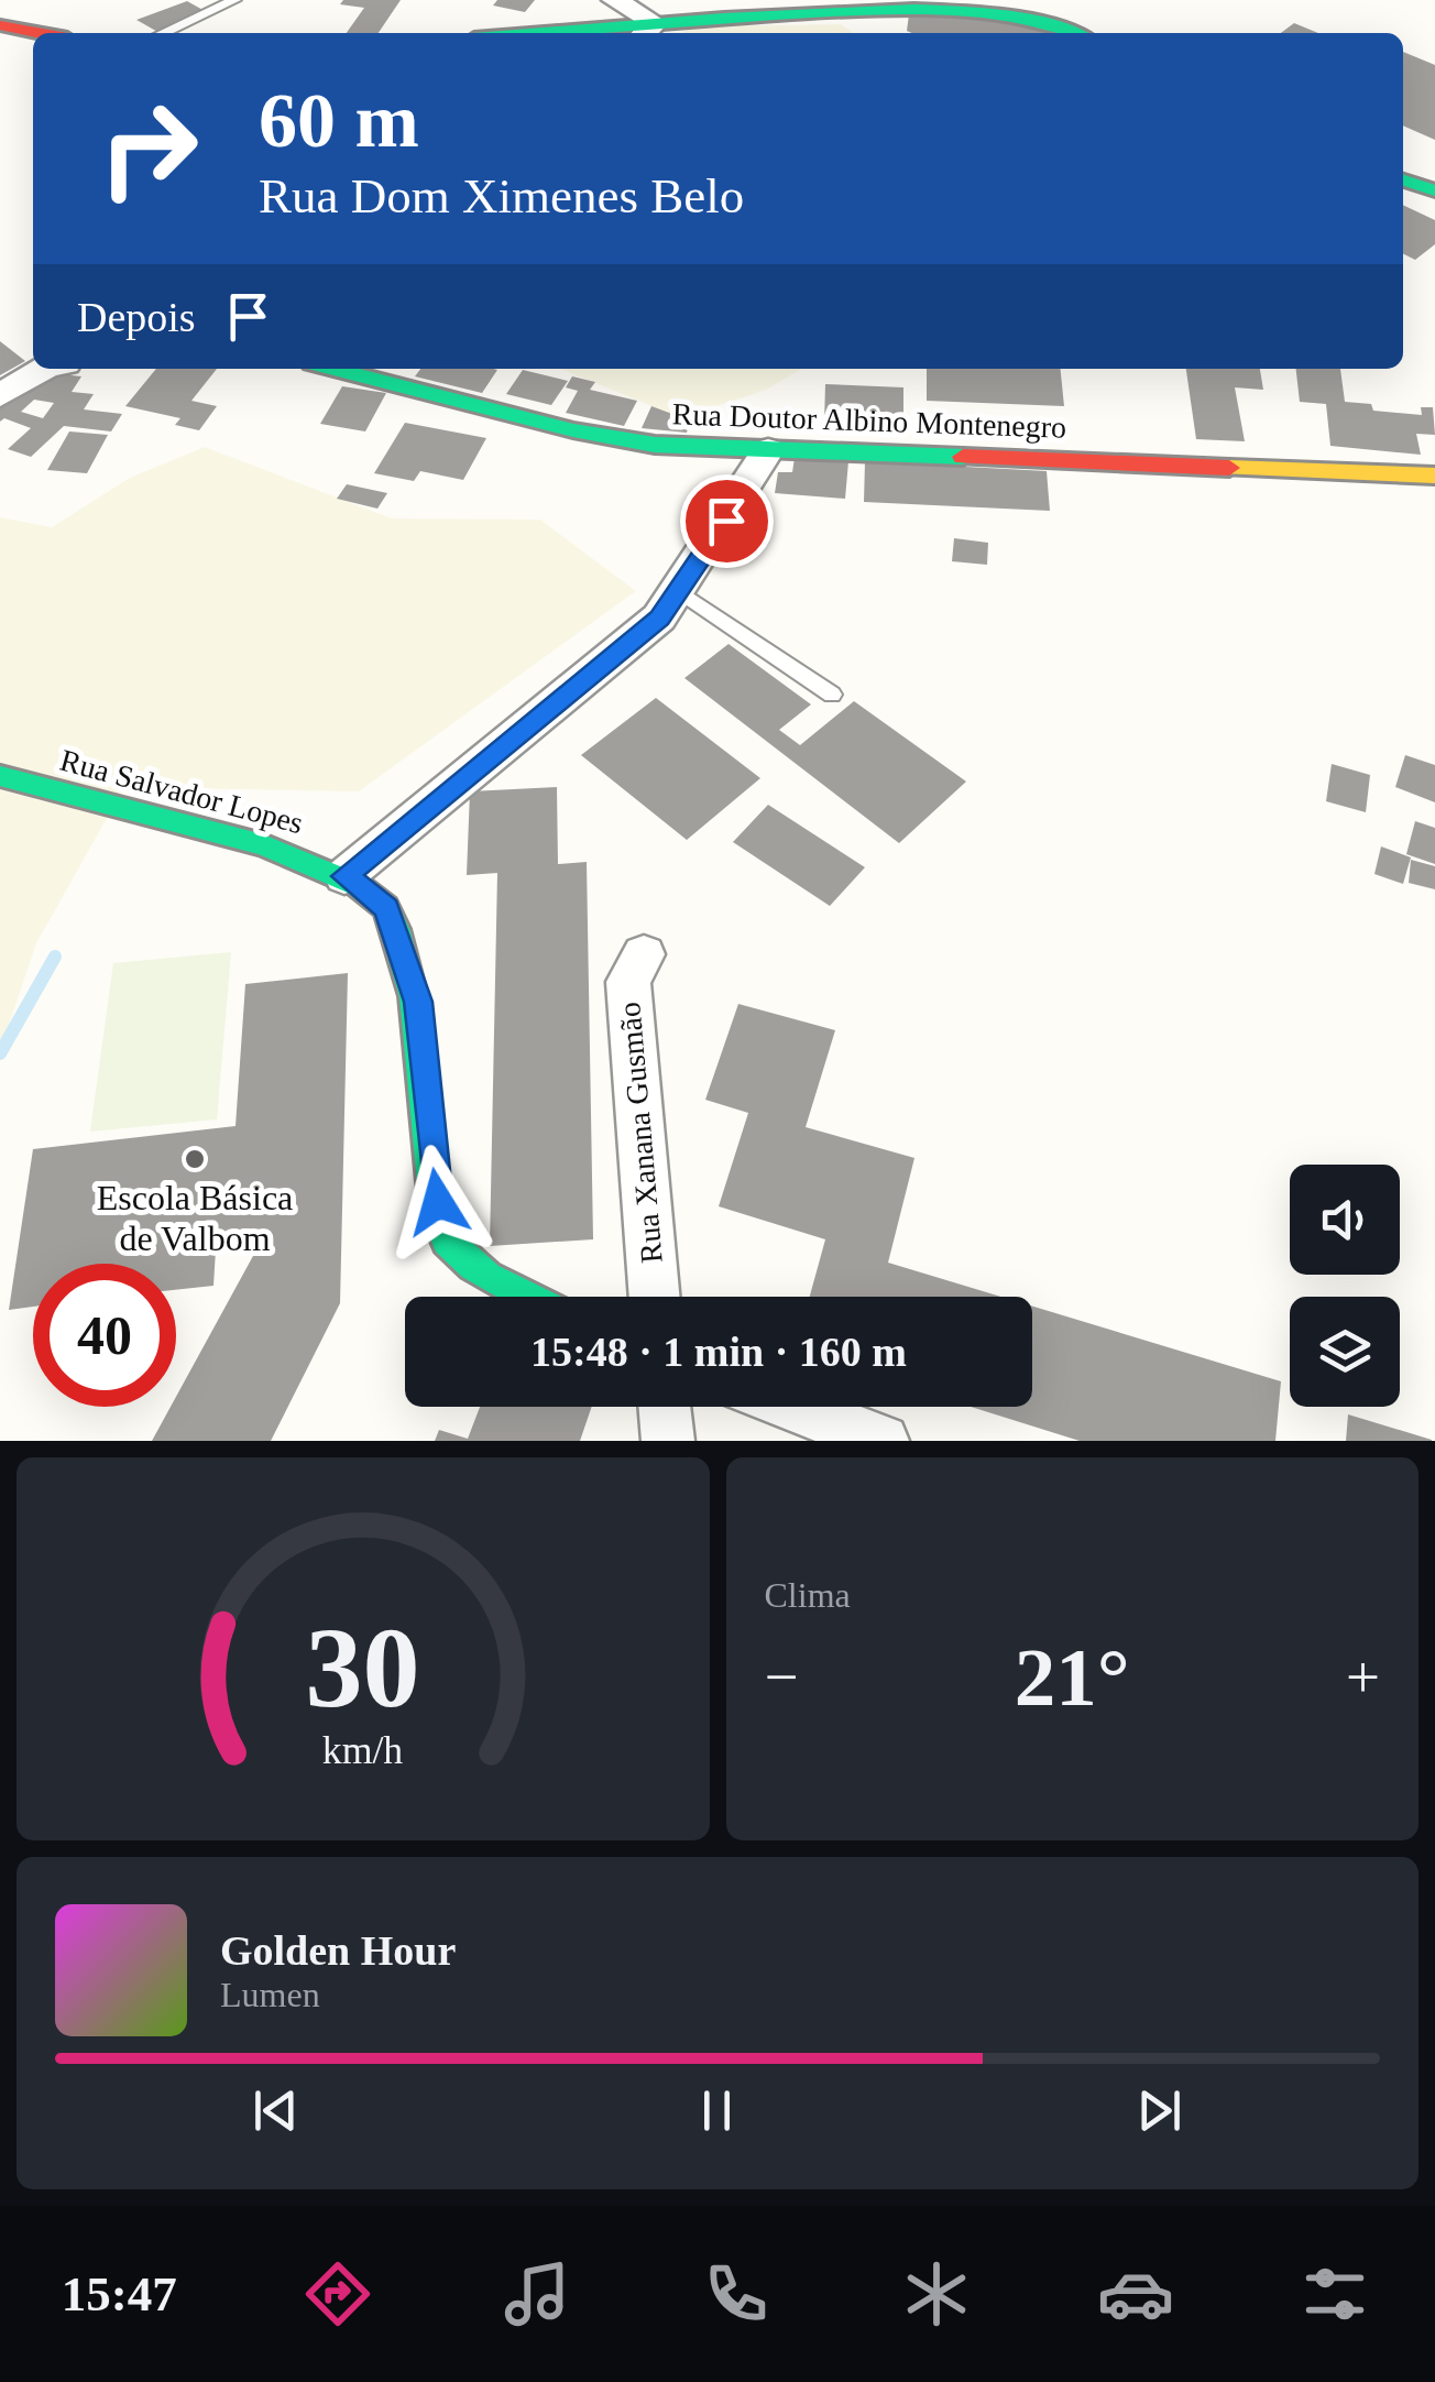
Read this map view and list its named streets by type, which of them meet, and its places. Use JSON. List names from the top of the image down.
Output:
{
  "streets": {
    "street": ["Rua Doutor Albino Montenegro", "Rua Salvador Lopes", "Rua Xanana Gusmão"]
  },
  "places": ["Escola Básica de Valbom"],
  "page": {
    "turn": ["60 m", "Rua Dom Ximenes Belo"],
    "then": "Depois",
    "limit": "40",
    "trip": "15:48 · 1 min · 160 m",
    "tile": "Clima",
    "heat": ["−", "21°", "+"],
    "song": ["Golden Hour", "Lumen"],
    "tabs": "15:47",
    "gauge": ["30", "km/h"]
  }
}
